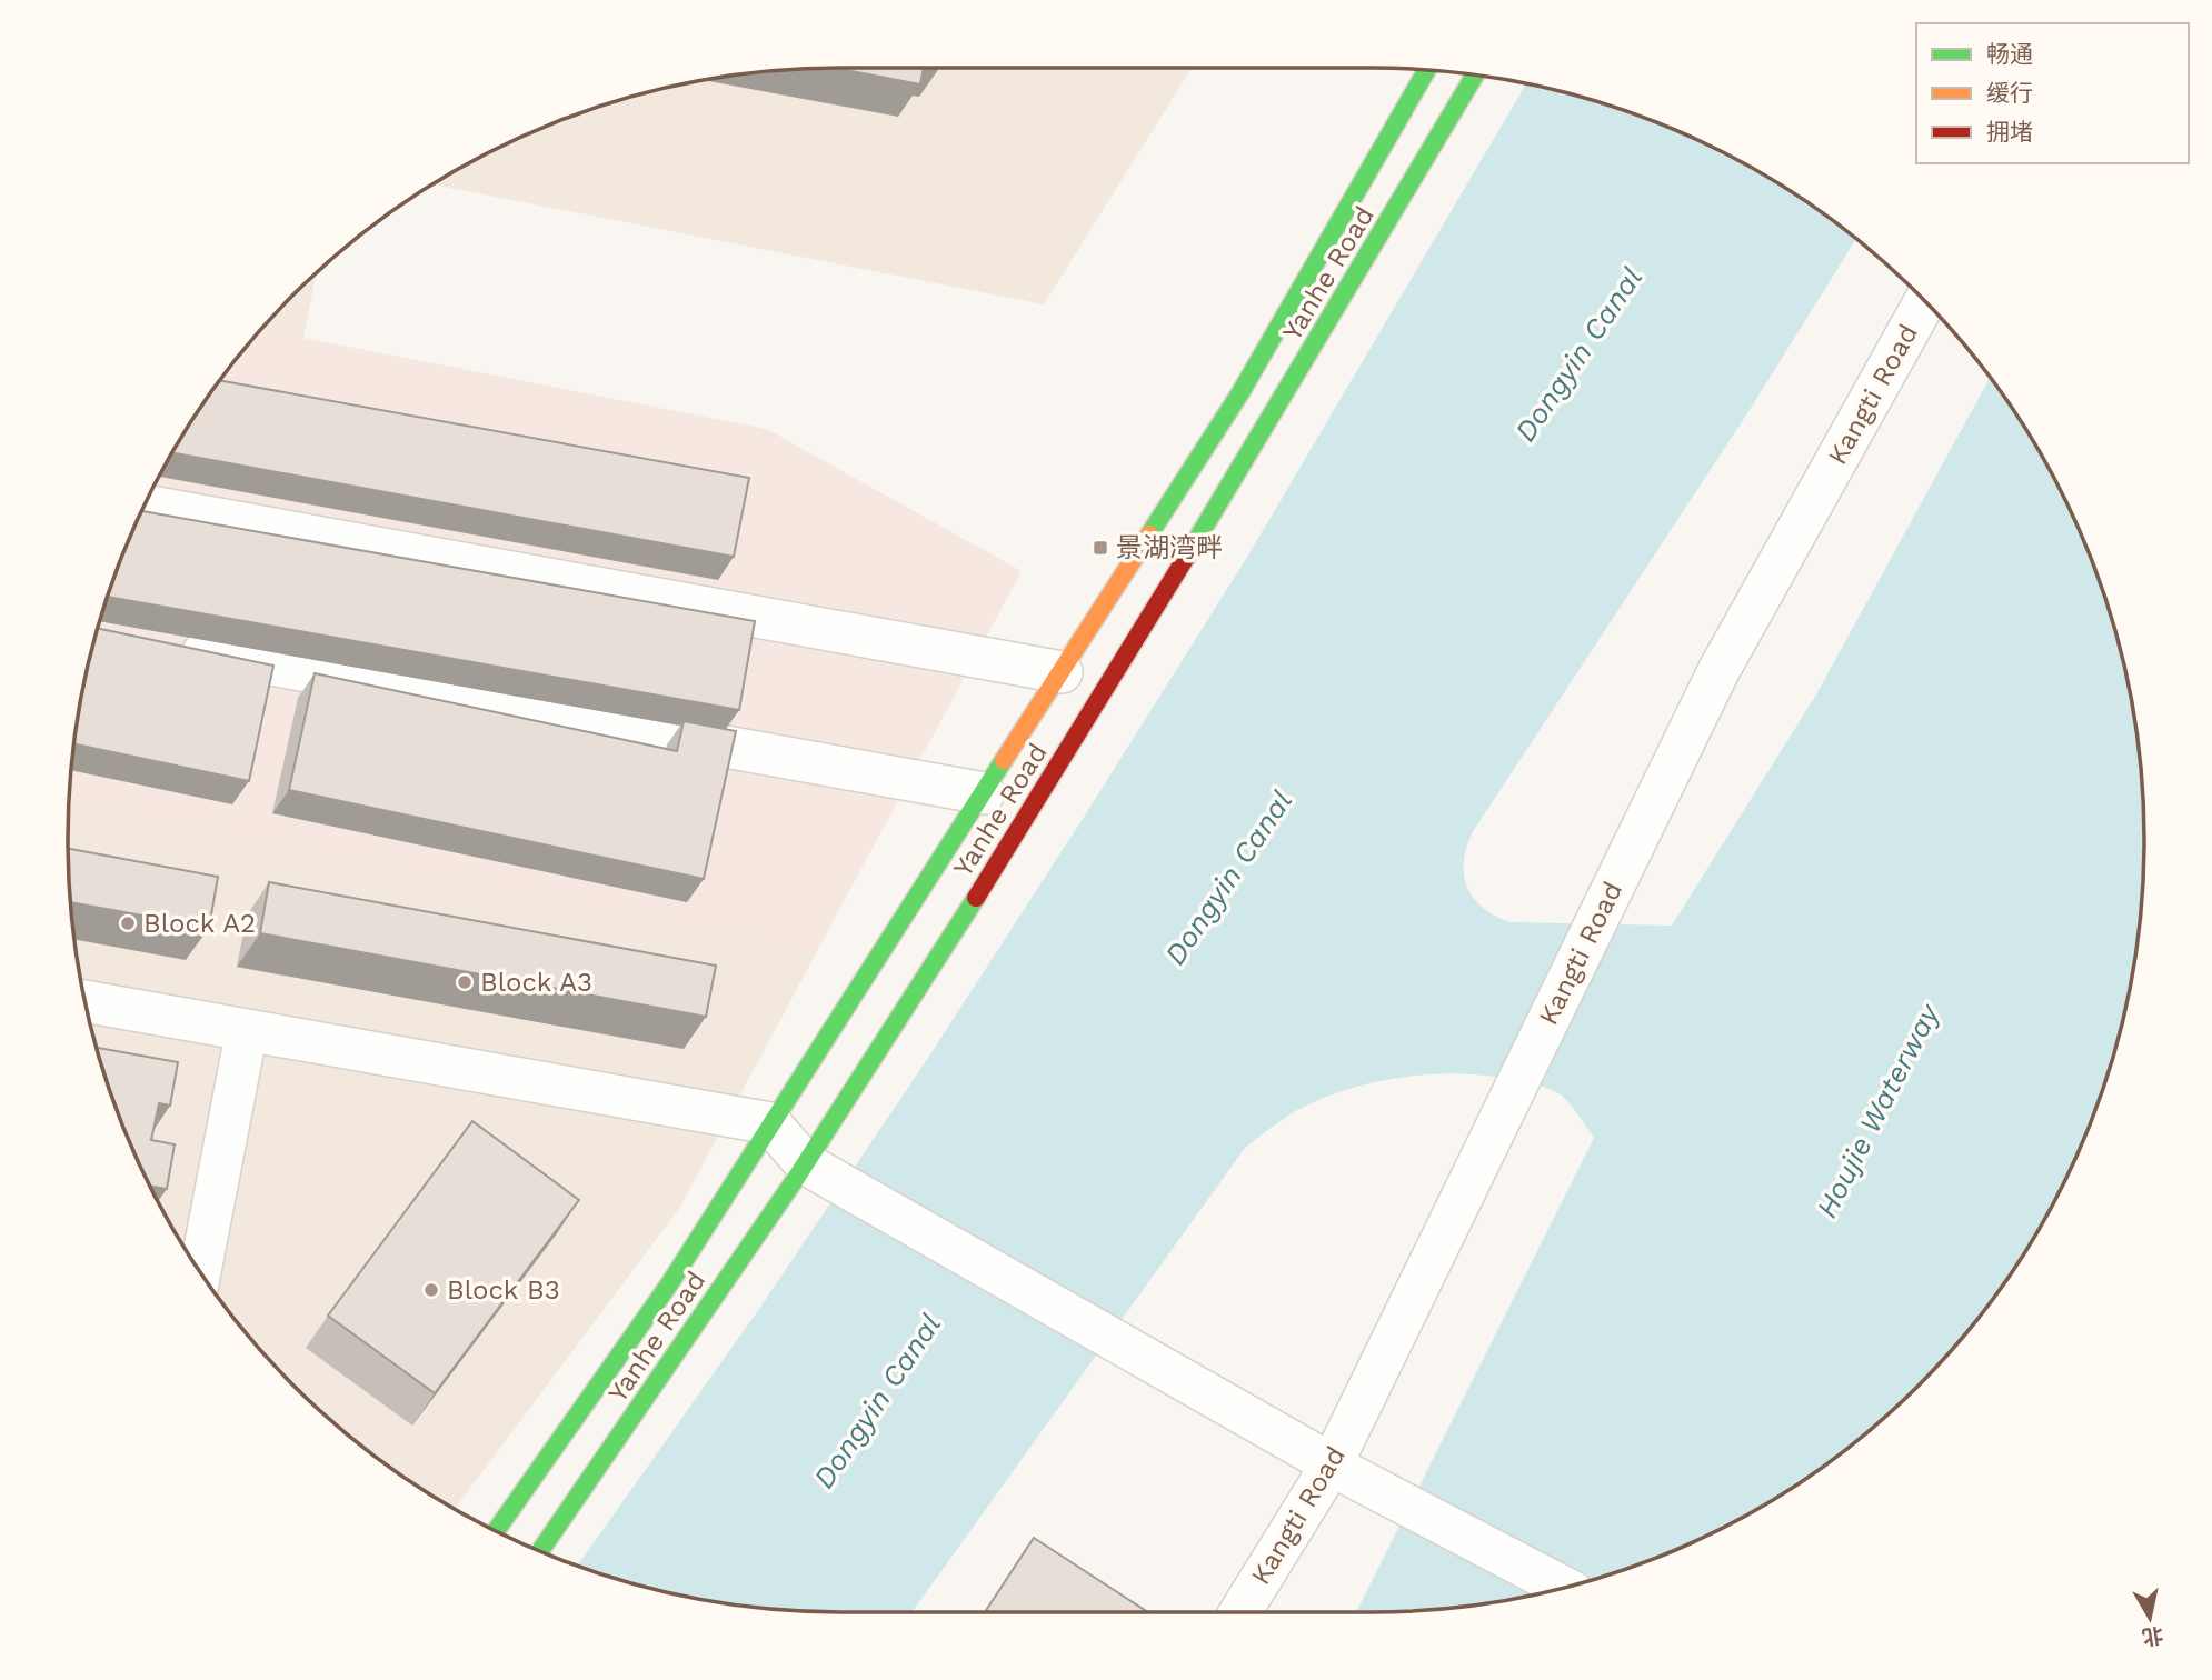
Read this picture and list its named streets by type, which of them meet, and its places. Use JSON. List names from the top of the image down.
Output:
{
  "streets": {
    "main road": ["Yanhe Road"],
    "street": ["Kangti Road"]
  },
  "water": ["Dongyin Canal", "Houjie Waterway"],
  "places": {
    "transit": ["景湖湾畔"],
    "other": ["Block A2", "Block A3", "Block B3"]
  },
  "legend": ["畅通", "缓行", "拥堵"],
  "north": "bottom"
}
